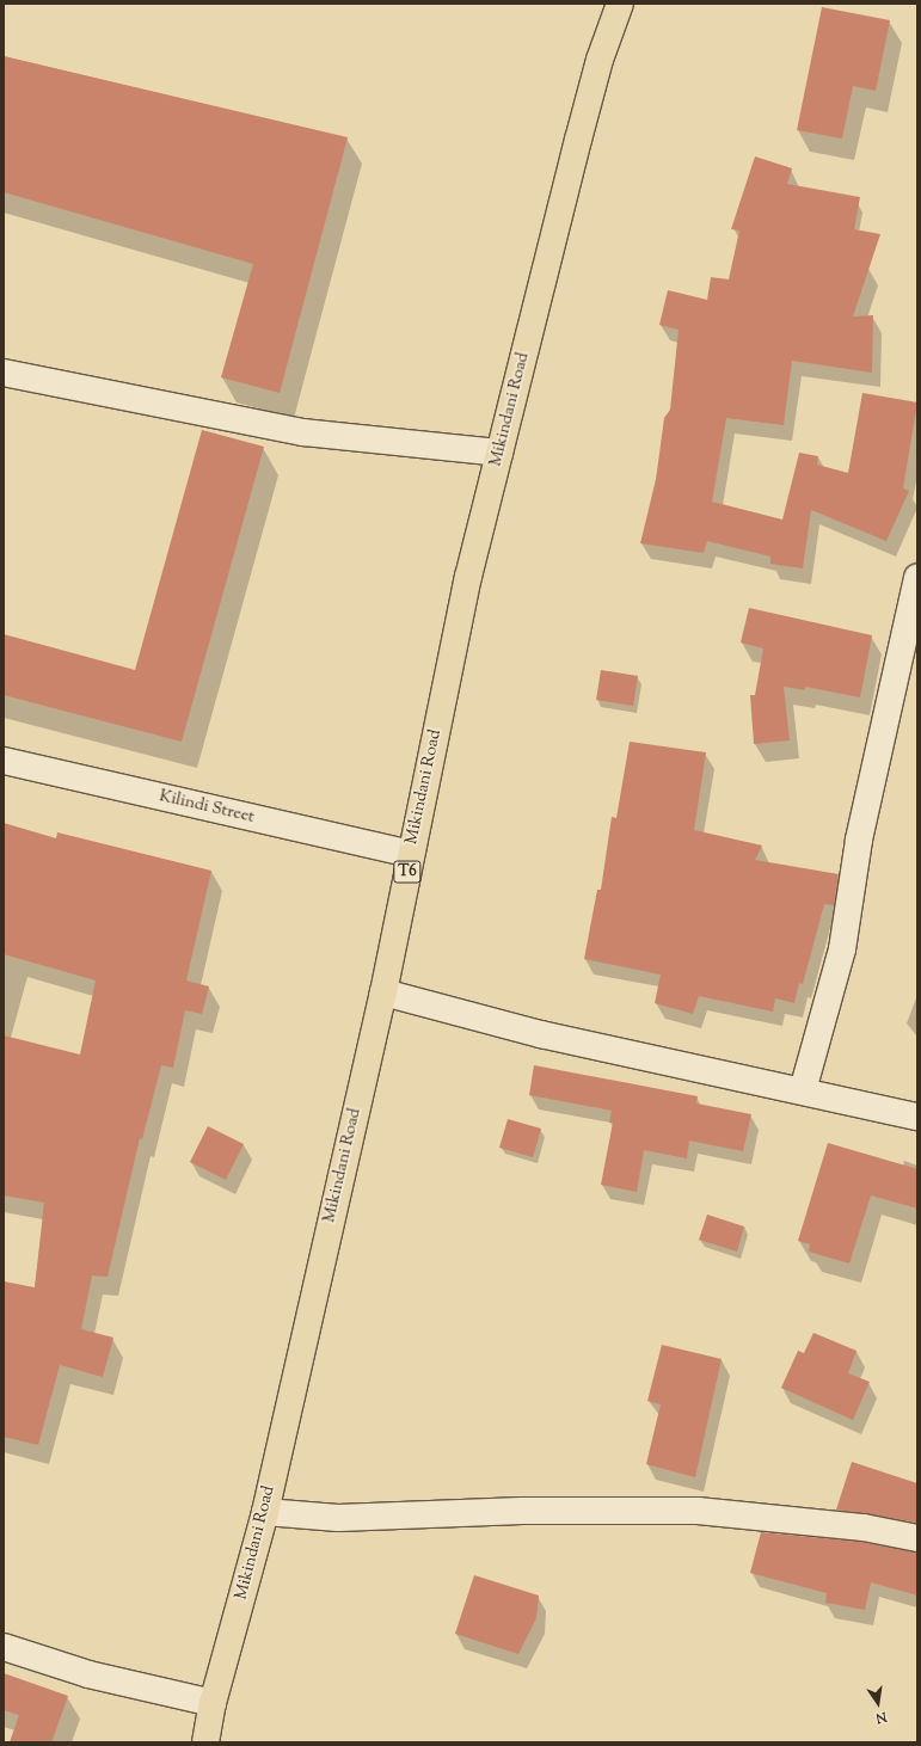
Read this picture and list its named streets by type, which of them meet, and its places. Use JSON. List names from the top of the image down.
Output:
{
  "streets": {
    "highway": ["Mikindani Road", "T6"],
    "street": ["Kilindi Street"]
  },
  "crossings": [
    ["Mikindani Road", "Kilindi Street"]
  ],
  "north": "bottom"
}
